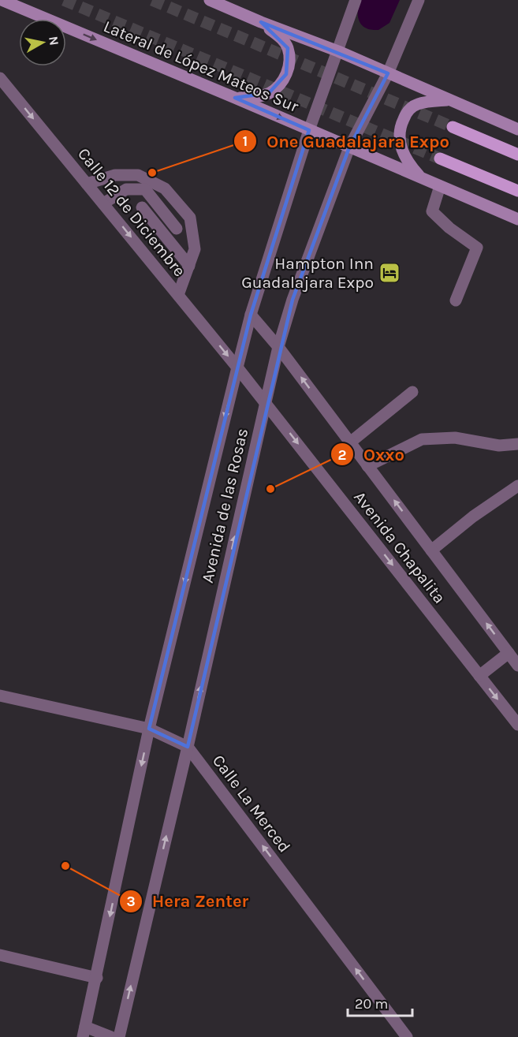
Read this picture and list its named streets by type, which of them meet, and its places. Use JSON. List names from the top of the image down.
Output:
{
  "streets": {
    "main road": ["Lateral de López Mateos Sur"],
    "street": [
      "Calle 12 de Diciembre",
      "Avenida de las Rosas",
      "Avenida Chapalita",
      "Calle La Merced"
    ]
  },
  "crossings": [
    ["Lateral de López Mateos Sur", "Avenida de las Rosas"],
    ["Calle 12 de Diciembre", "Avenida de las Rosas"],
    ["Calle 12 de Diciembre", "Avenida Chapalita"],
    ["Avenida de las Rosas", "Avenida Chapalita"],
    ["Avenida de las Rosas", "Calle La Merced"]
  ],
  "one_way": ["Calle 12 de Diciembre", "Calle La Merced"],
  "places": {
    "other": ["One Guadalajara Expo", "Oxxo", "Hera Zenter"],
    "hotel": ["Hampton Inn Guadalajara Expo"]
  },
  "scale_bar": "20 m",
  "north": "right"
}
